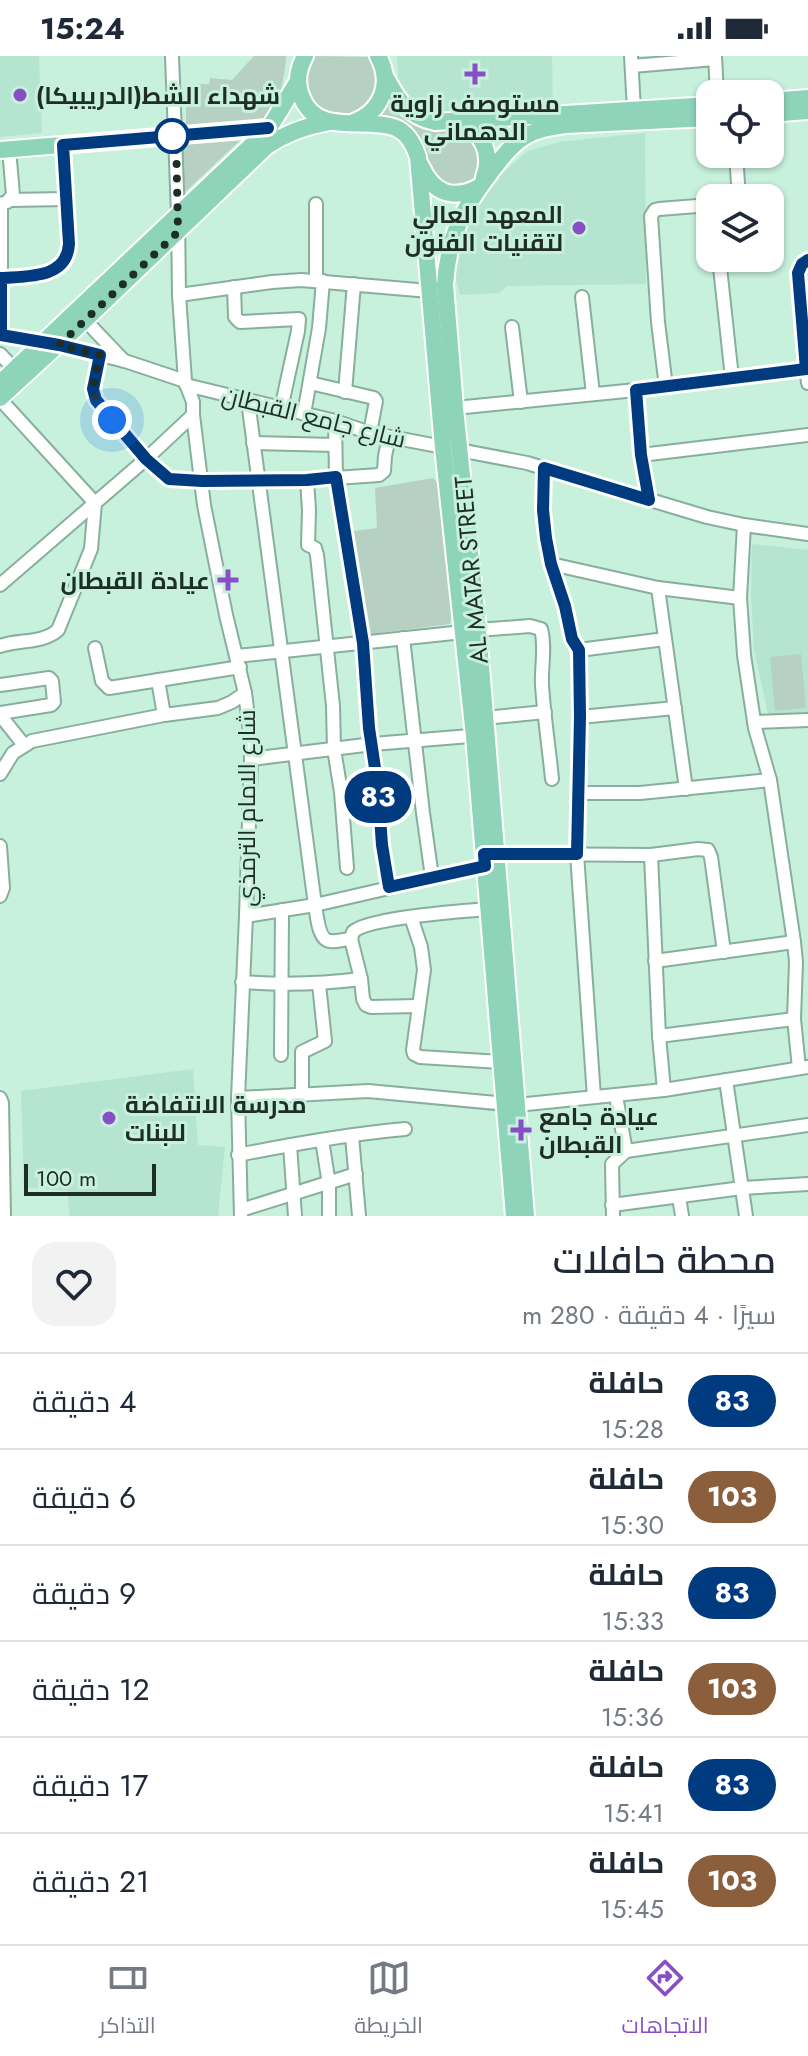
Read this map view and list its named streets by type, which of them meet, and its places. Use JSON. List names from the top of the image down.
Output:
{
  "streets": {
    "main road": ["AL MATAR STREET"],
    "street": ["شارع جامع القبطان", "شارع الامام الترمذي"]
  },
  "crossings": [
    ["شارع جامع القبطان", "AL MATAR STREET"],
    ["شارع جامع القبطان", "شارع الامام الترمذي"]
  ],
  "places": {
    "health": ["مستوصف زاوية الدهماني", "عيادة القبطان", "عيادة جامع القبطان"],
    "other": ["شهداء الشط(الدريبيكا)", "المعهد العالي لتقنيات الفنون", "مدرسة الانتفاضة للبنات"]
  },
  "lines": ["bus line 83"],
  "scale_bar": "100 m",
  "page": {
    "status": "15:24",
    "on_map": "83",
    "scale": "100 m",
    "heading": ["محطة حافلات", "سيرًا · 4 دقيقة · 280 m"],
    "list": [
      {
        "mark": "83",
        "name": "حافلة",
        "note": "15:28",
        "value": "4 دقيقة"
      },
      {
        "mark": "103",
        "name": "حافلة",
        "note": "15:30",
        "value": "6 دقيقة"
      },
      {
        "mark": "83",
        "name": "حافلة",
        "note": "15:33",
        "value": "9 دقيقة"
      },
      {
        "mark": "103",
        "name": "حافلة",
        "note": "15:36",
        "value": "12 دقيقة"
      },
      {
        "mark": "83",
        "name": "حافلة",
        "note": "15:41",
        "value": "17 دقيقة"
      },
      {
        "mark": "103",
        "name": "حافلة",
        "note": "15:45",
        "value": "21 دقيقة"
      }
    ],
    "tabs": ["الاتجاهات", "الخريطة", "التذاكر"]
  }
}
